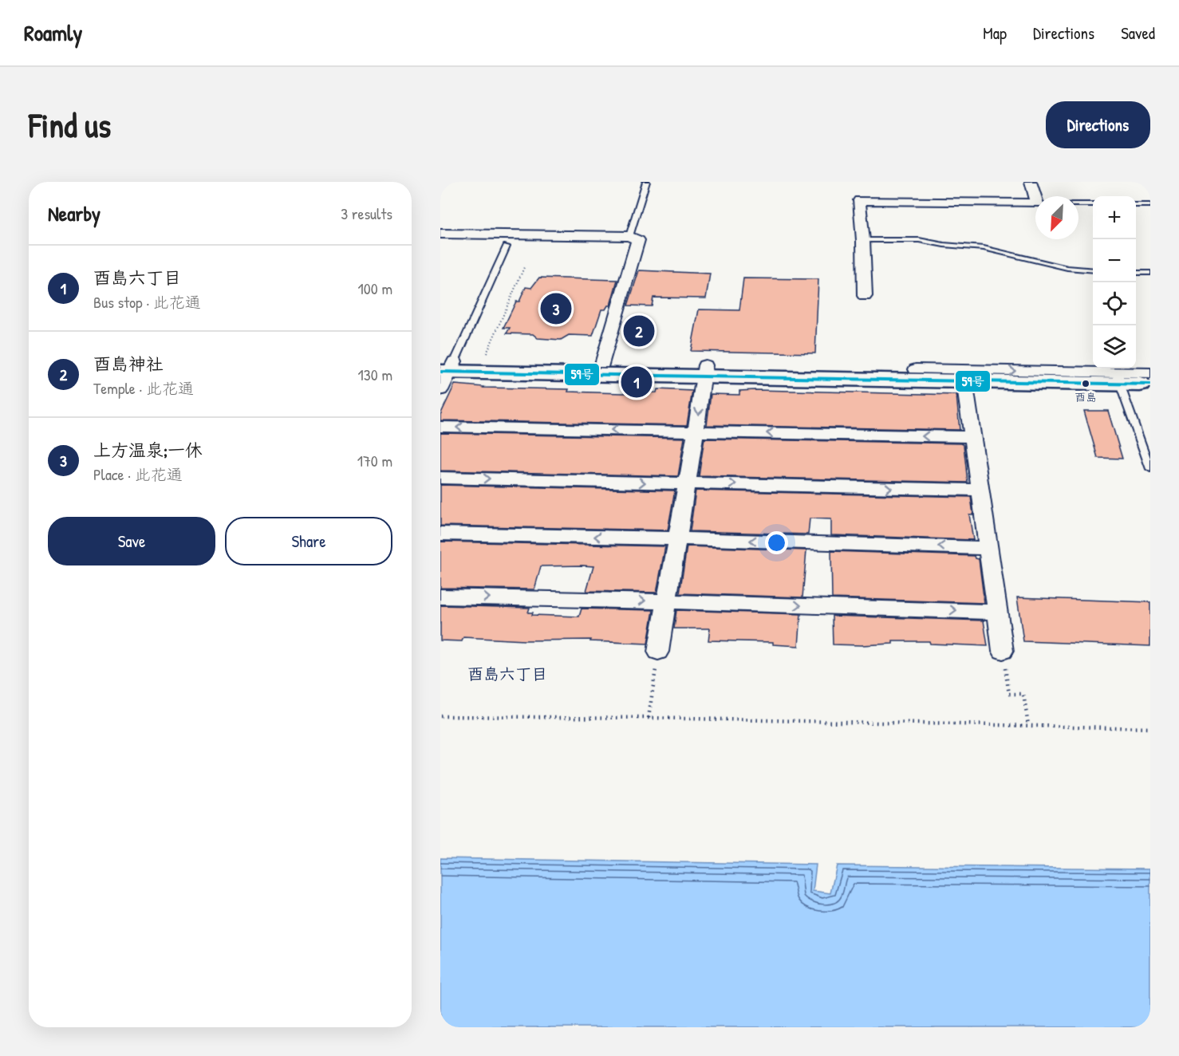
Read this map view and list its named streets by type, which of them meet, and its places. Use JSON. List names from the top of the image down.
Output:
{
  "districts": ["酉島六丁目"],
  "places": ["酉島"],
  "lines": ["transit line 59号"],
  "north": "bottom left",
  "page": {
    "header": "Roamly",
    "nav": ["Map", "Directions", "Saved"],
    "buttons": [
      "Directions",
      ["Save", "Share"]
    ],
    "title": "Find us",
    "heading": ["Nearby", "3 results"],
    "map_buttons": ["+", "−"],
    "list": [
      {
        "mark": "1",
        "name": "酉島六丁目",
        "note": "Bus stop · 此花通",
        "value": "100 m"
      },
      {
        "mark": "2",
        "name": "酉島神社",
        "note": "Temple · 此花通",
        "value": "130 m"
      },
      {
        "mark": "3",
        "name": "上方温泉;一休",
        "note": "Place · 此花通",
        "value": "170 m"
      }
    ],
    "pins": ["3", "2", "1"]
  }
}
